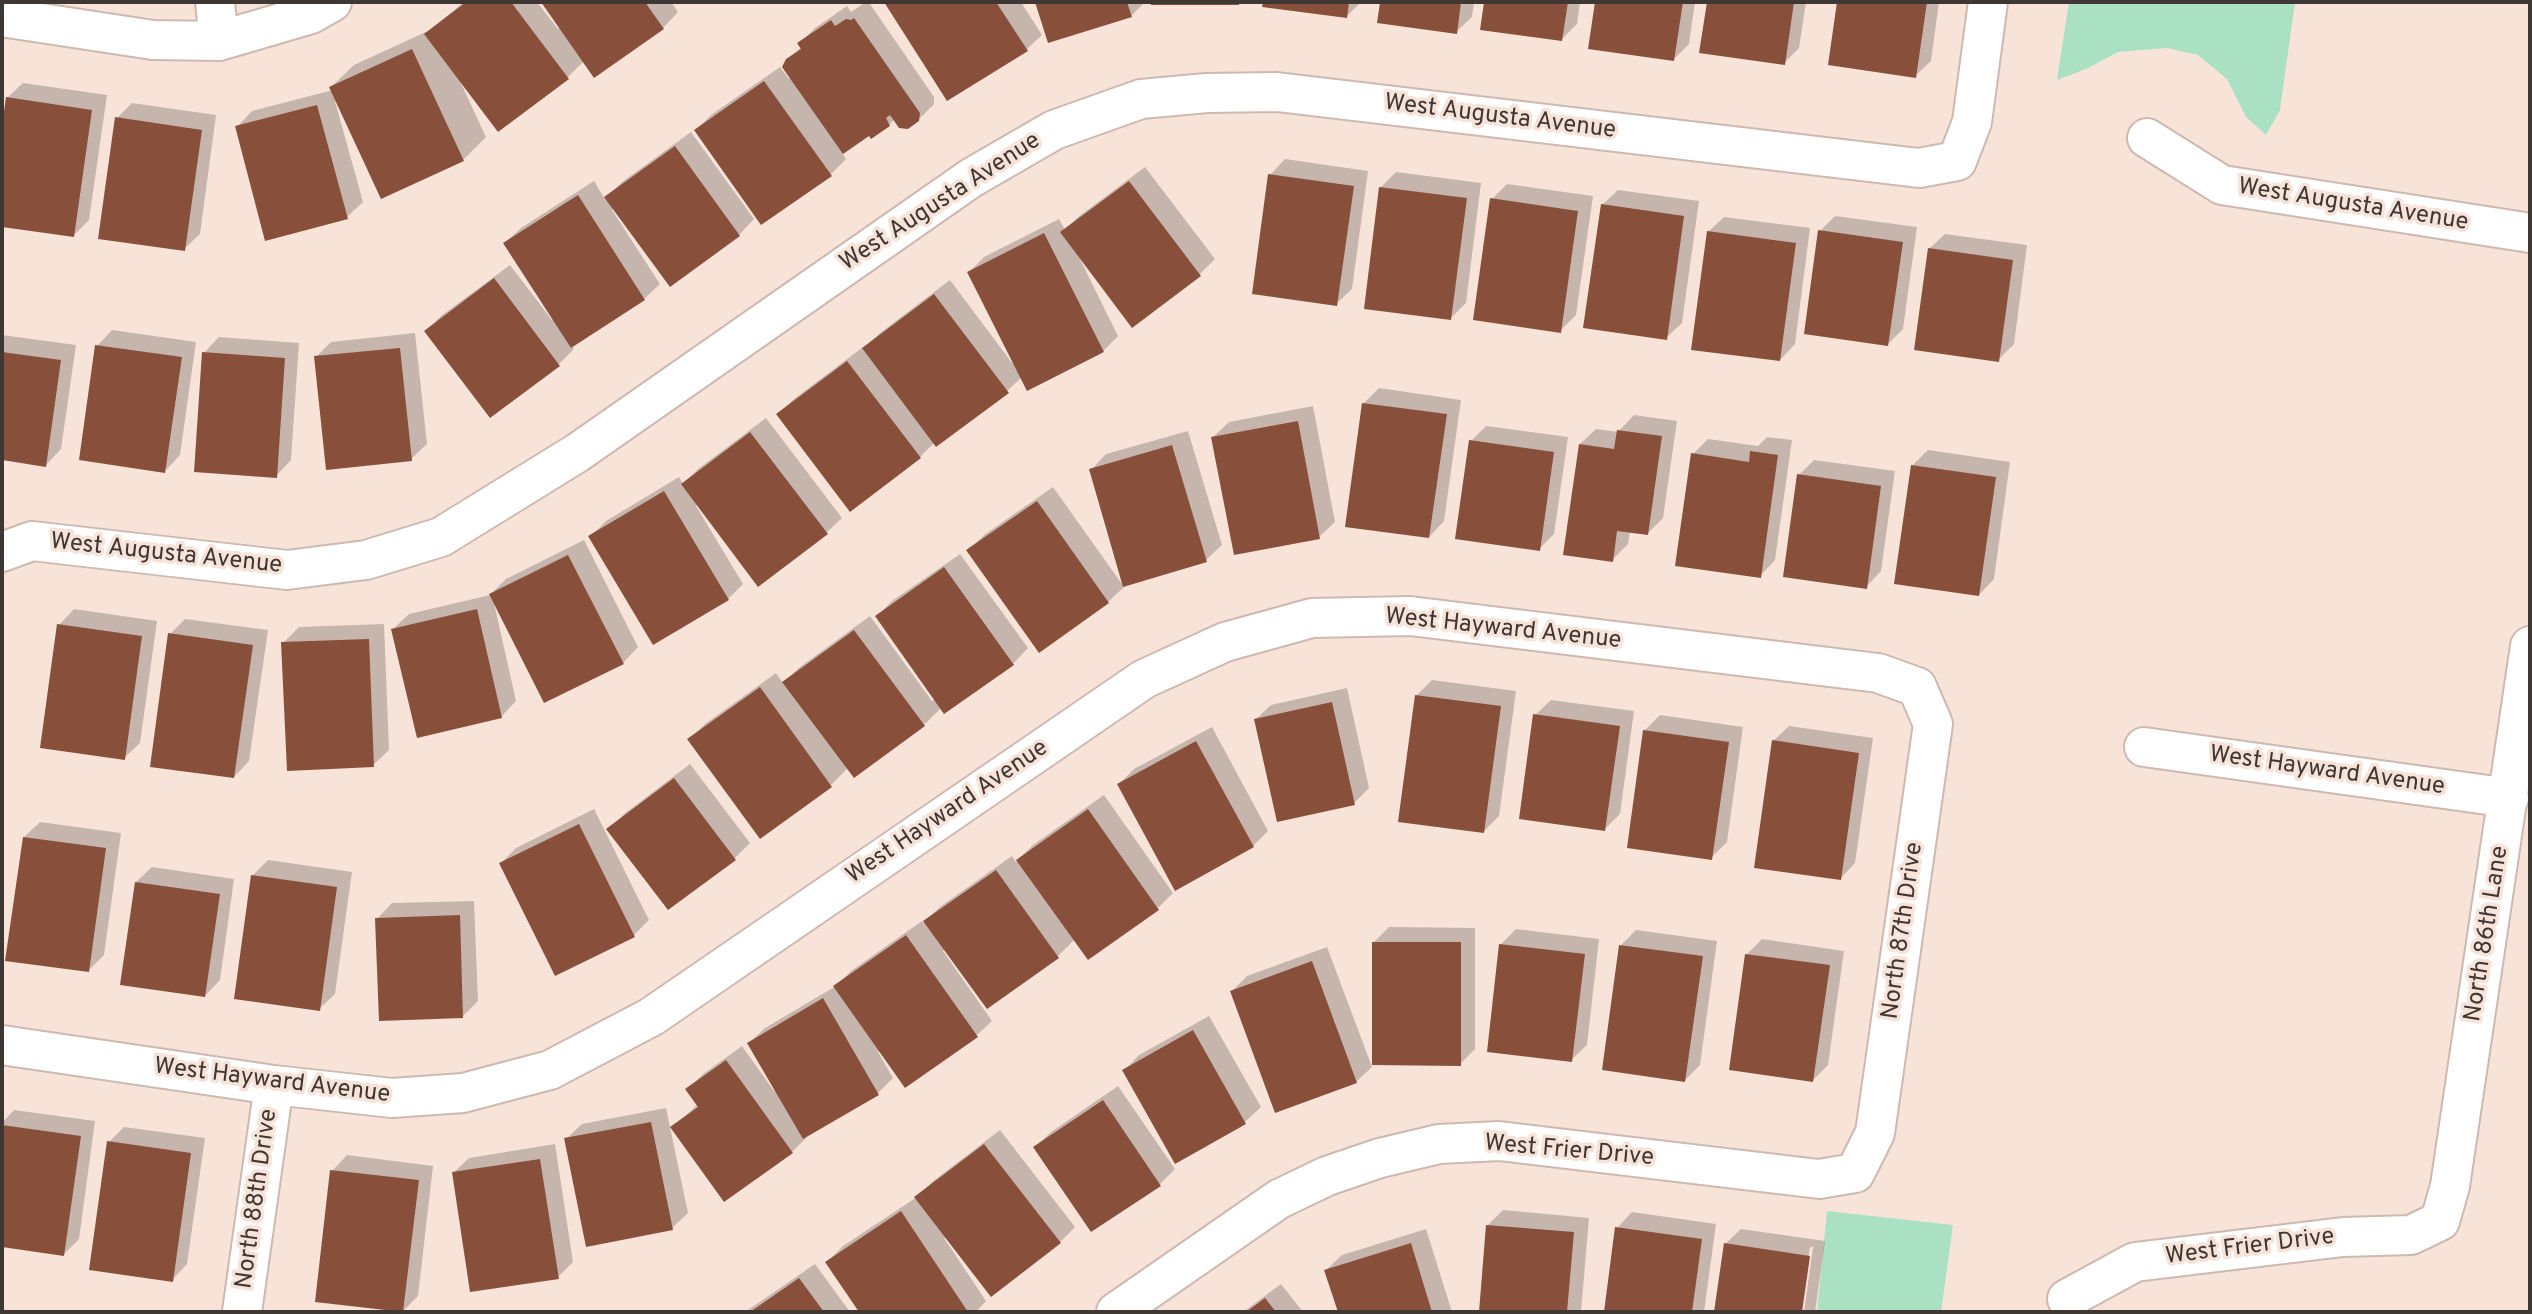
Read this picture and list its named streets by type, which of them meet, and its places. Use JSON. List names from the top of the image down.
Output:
{
  "streets": {
    "street": [
      "West Augusta Avenue",
      "West Hayward Avenue",
      "North 87th Drive",
      "North 86th Lane",
      "West Frier Drive",
      "North 88th Drive"
    ]
  },
  "crossings": [
    ["West Hayward Avenue", "North 87th Drive"],
    ["West Hayward Avenue", "North 86th Lane"],
    ["West Hayward Avenue", "North 88th Drive"],
    ["North 87th Drive", "West Frier Drive"],
    ["North 86th Lane", "West Frier Drive"]
  ]
}
